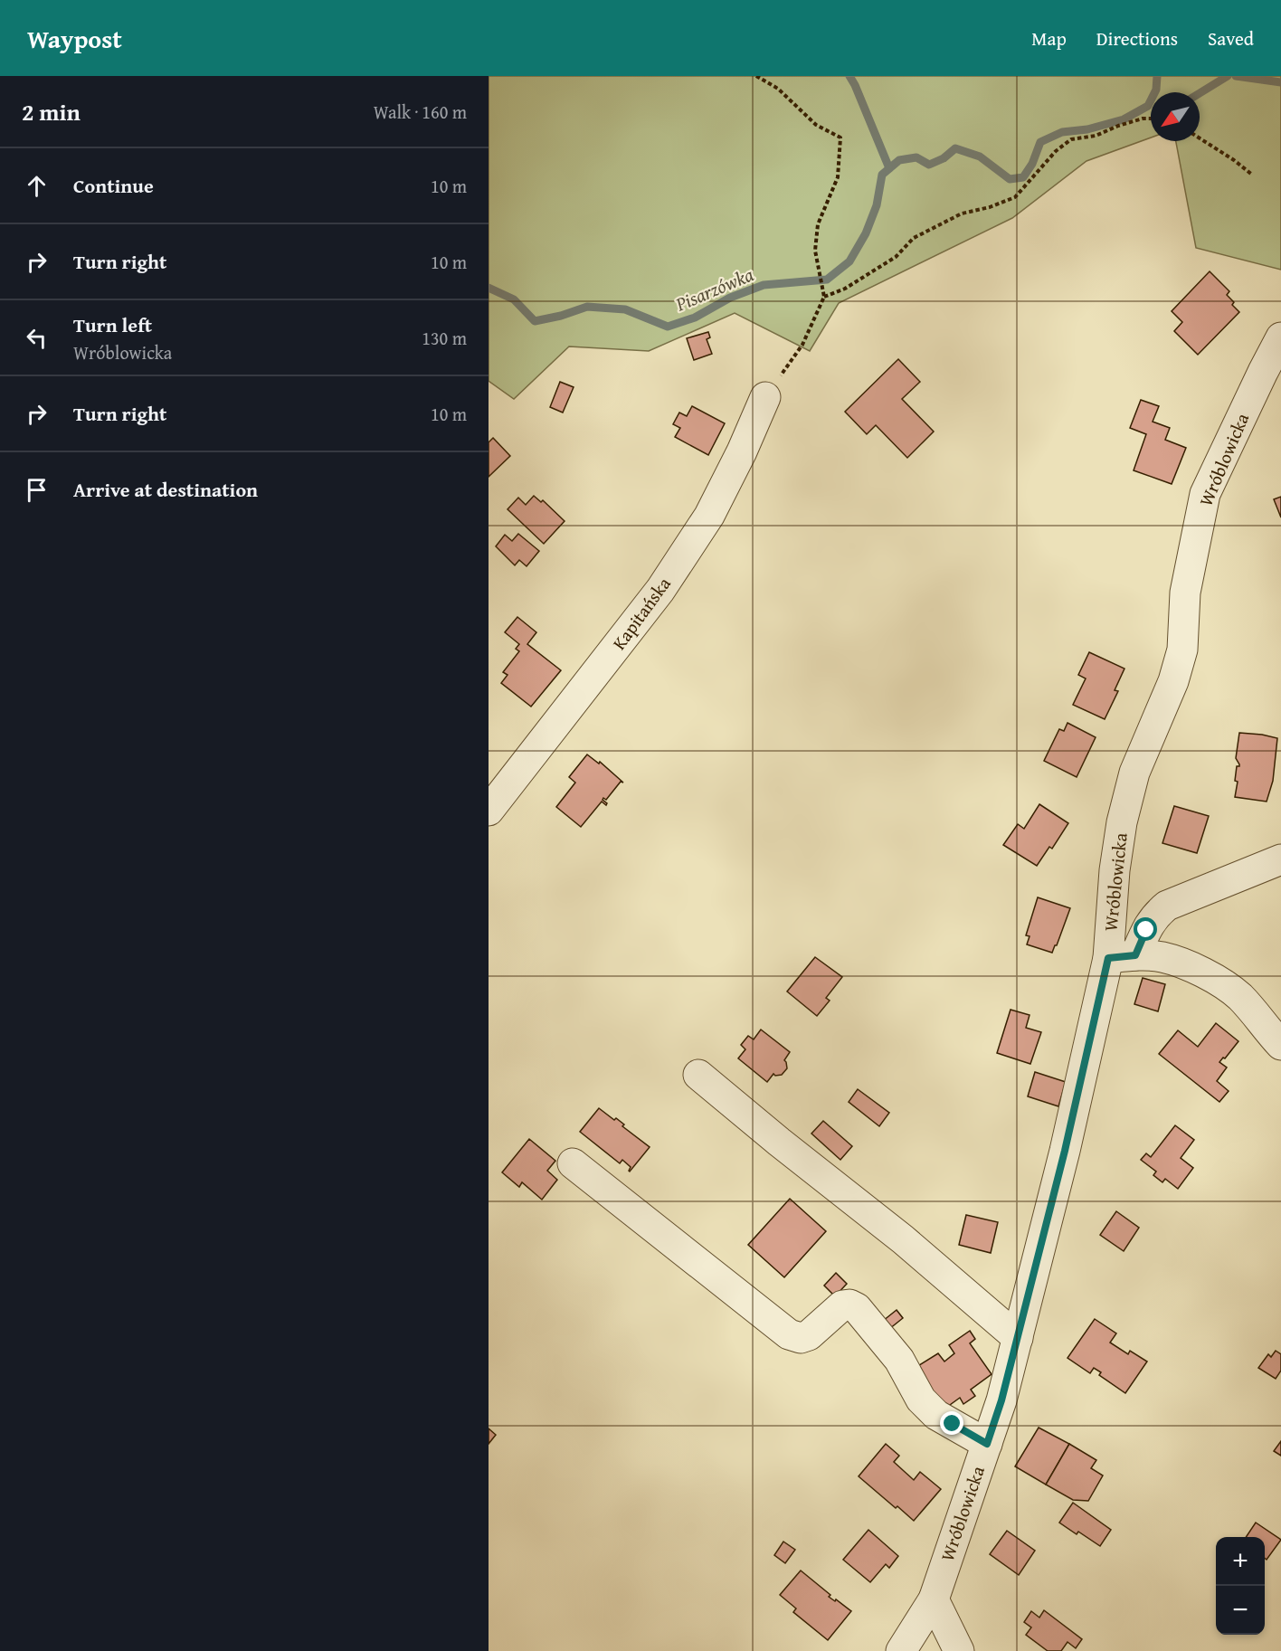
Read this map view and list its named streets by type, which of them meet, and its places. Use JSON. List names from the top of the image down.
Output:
{
  "streets": {
    "street": ["Wróblowicka", "Kapitańska"]
  },
  "water": ["Pisarzówka"],
  "north": "bottom left",
  "page": {
    "header": "Waypost",
    "nav": ["Map", "Directions", "Saved"],
    "heading": ["2 min", "Walk · 160 m"],
    "list": [
      ["Continue", "10 m"],
      ["Turn right", "10 m"],
      ["Turn left", "Wróblowicka", "130 m"],
      ["Turn right", "10 m"],
      "Arrive at destination"
    ],
    "map_buttons": ["+", "−"]
  }
}
